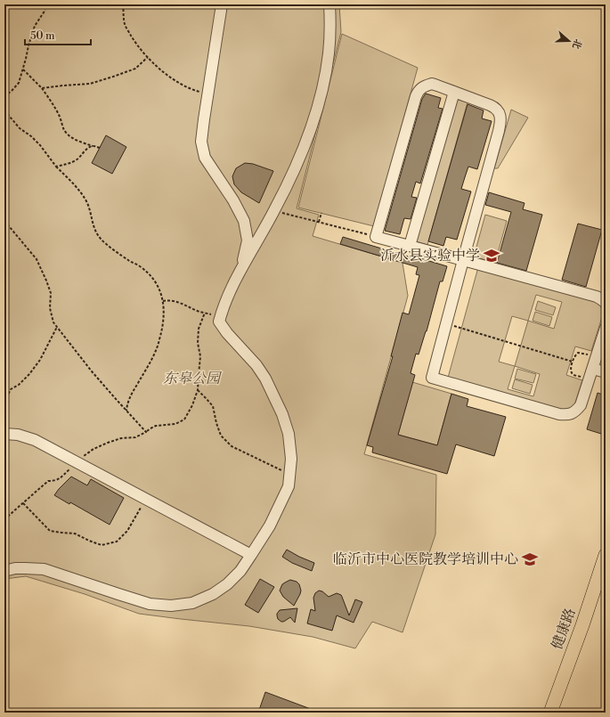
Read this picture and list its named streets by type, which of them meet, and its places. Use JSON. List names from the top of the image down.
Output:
{
  "streets": {
    "main road": ["健康路"]
  },
  "parks": ["东皋公园"],
  "places": {
    "school or university": ["沂水县实验中学", "临沂市中心医院教学培训中心"]
  },
  "scale_bar": "50 m",
  "north": "right"
}
